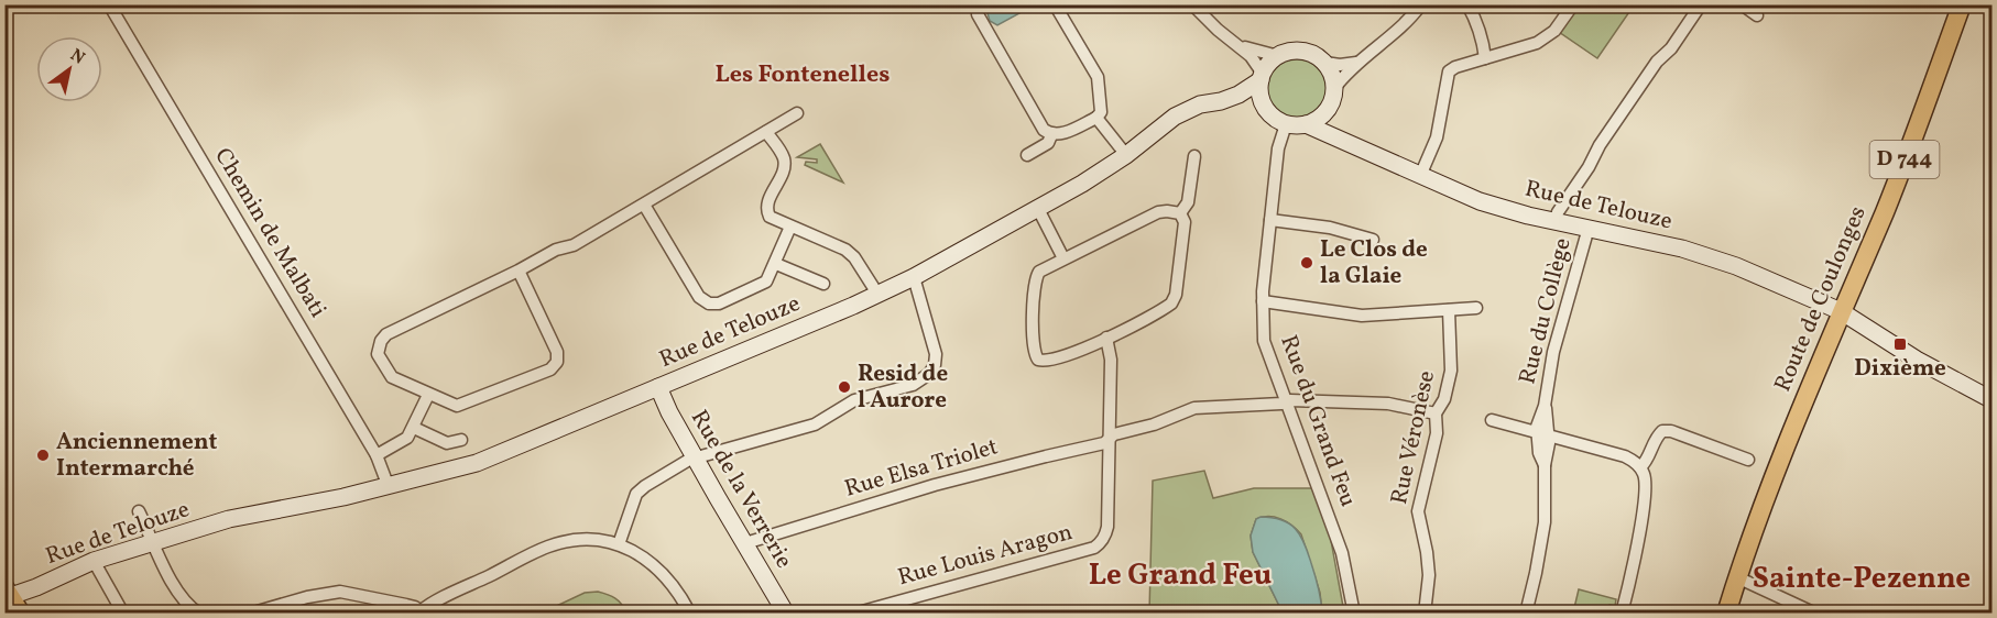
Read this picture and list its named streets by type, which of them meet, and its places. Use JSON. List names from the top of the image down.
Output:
{
  "streets": {
    "main road": ["D 744", "Route de Coulonges"],
    "street": [
      "Rue de Telouze",
      "Chemin de Malbati",
      "Rue du Collège",
      "Rue du Grand Feu",
      "Rue Véronèse",
      "Rue Elsa Triolet",
      "Rue de la Verrerie",
      "Rue Louis Aragon"
    ]
  },
  "crossings": [
    ["Rue de Telouze", "Chemin de Malbati"],
    ["Rue de Telouze", "Route de Coulonges"],
    ["Rue de Telouze", "Rue du Collège"],
    ["Rue de Telouze", "Rue du Grand Feu"],
    ["Rue de Telouze", "Rue de la Verrerie"],
    ["Rue du Grand Feu", "Rue Elsa Triolet"],
    ["Rue Véronèse", "Rue Elsa Triolet"],
    ["Rue Elsa Triolet", "Rue de la Verrerie"],
    ["Rue Elsa Triolet", "Rue Louis Aragon"]
  ],
  "districts": ["Les Fontenelles", "Le Grand Feu", "Sainte-Pezenne"],
  "places": {
    "other": ["Le Clos de la Glaie", "Resid de l Aurore", "Anciennement Intermarché"],
    "transit": ["Dixième"]
  },
  "north": "top right"
}
